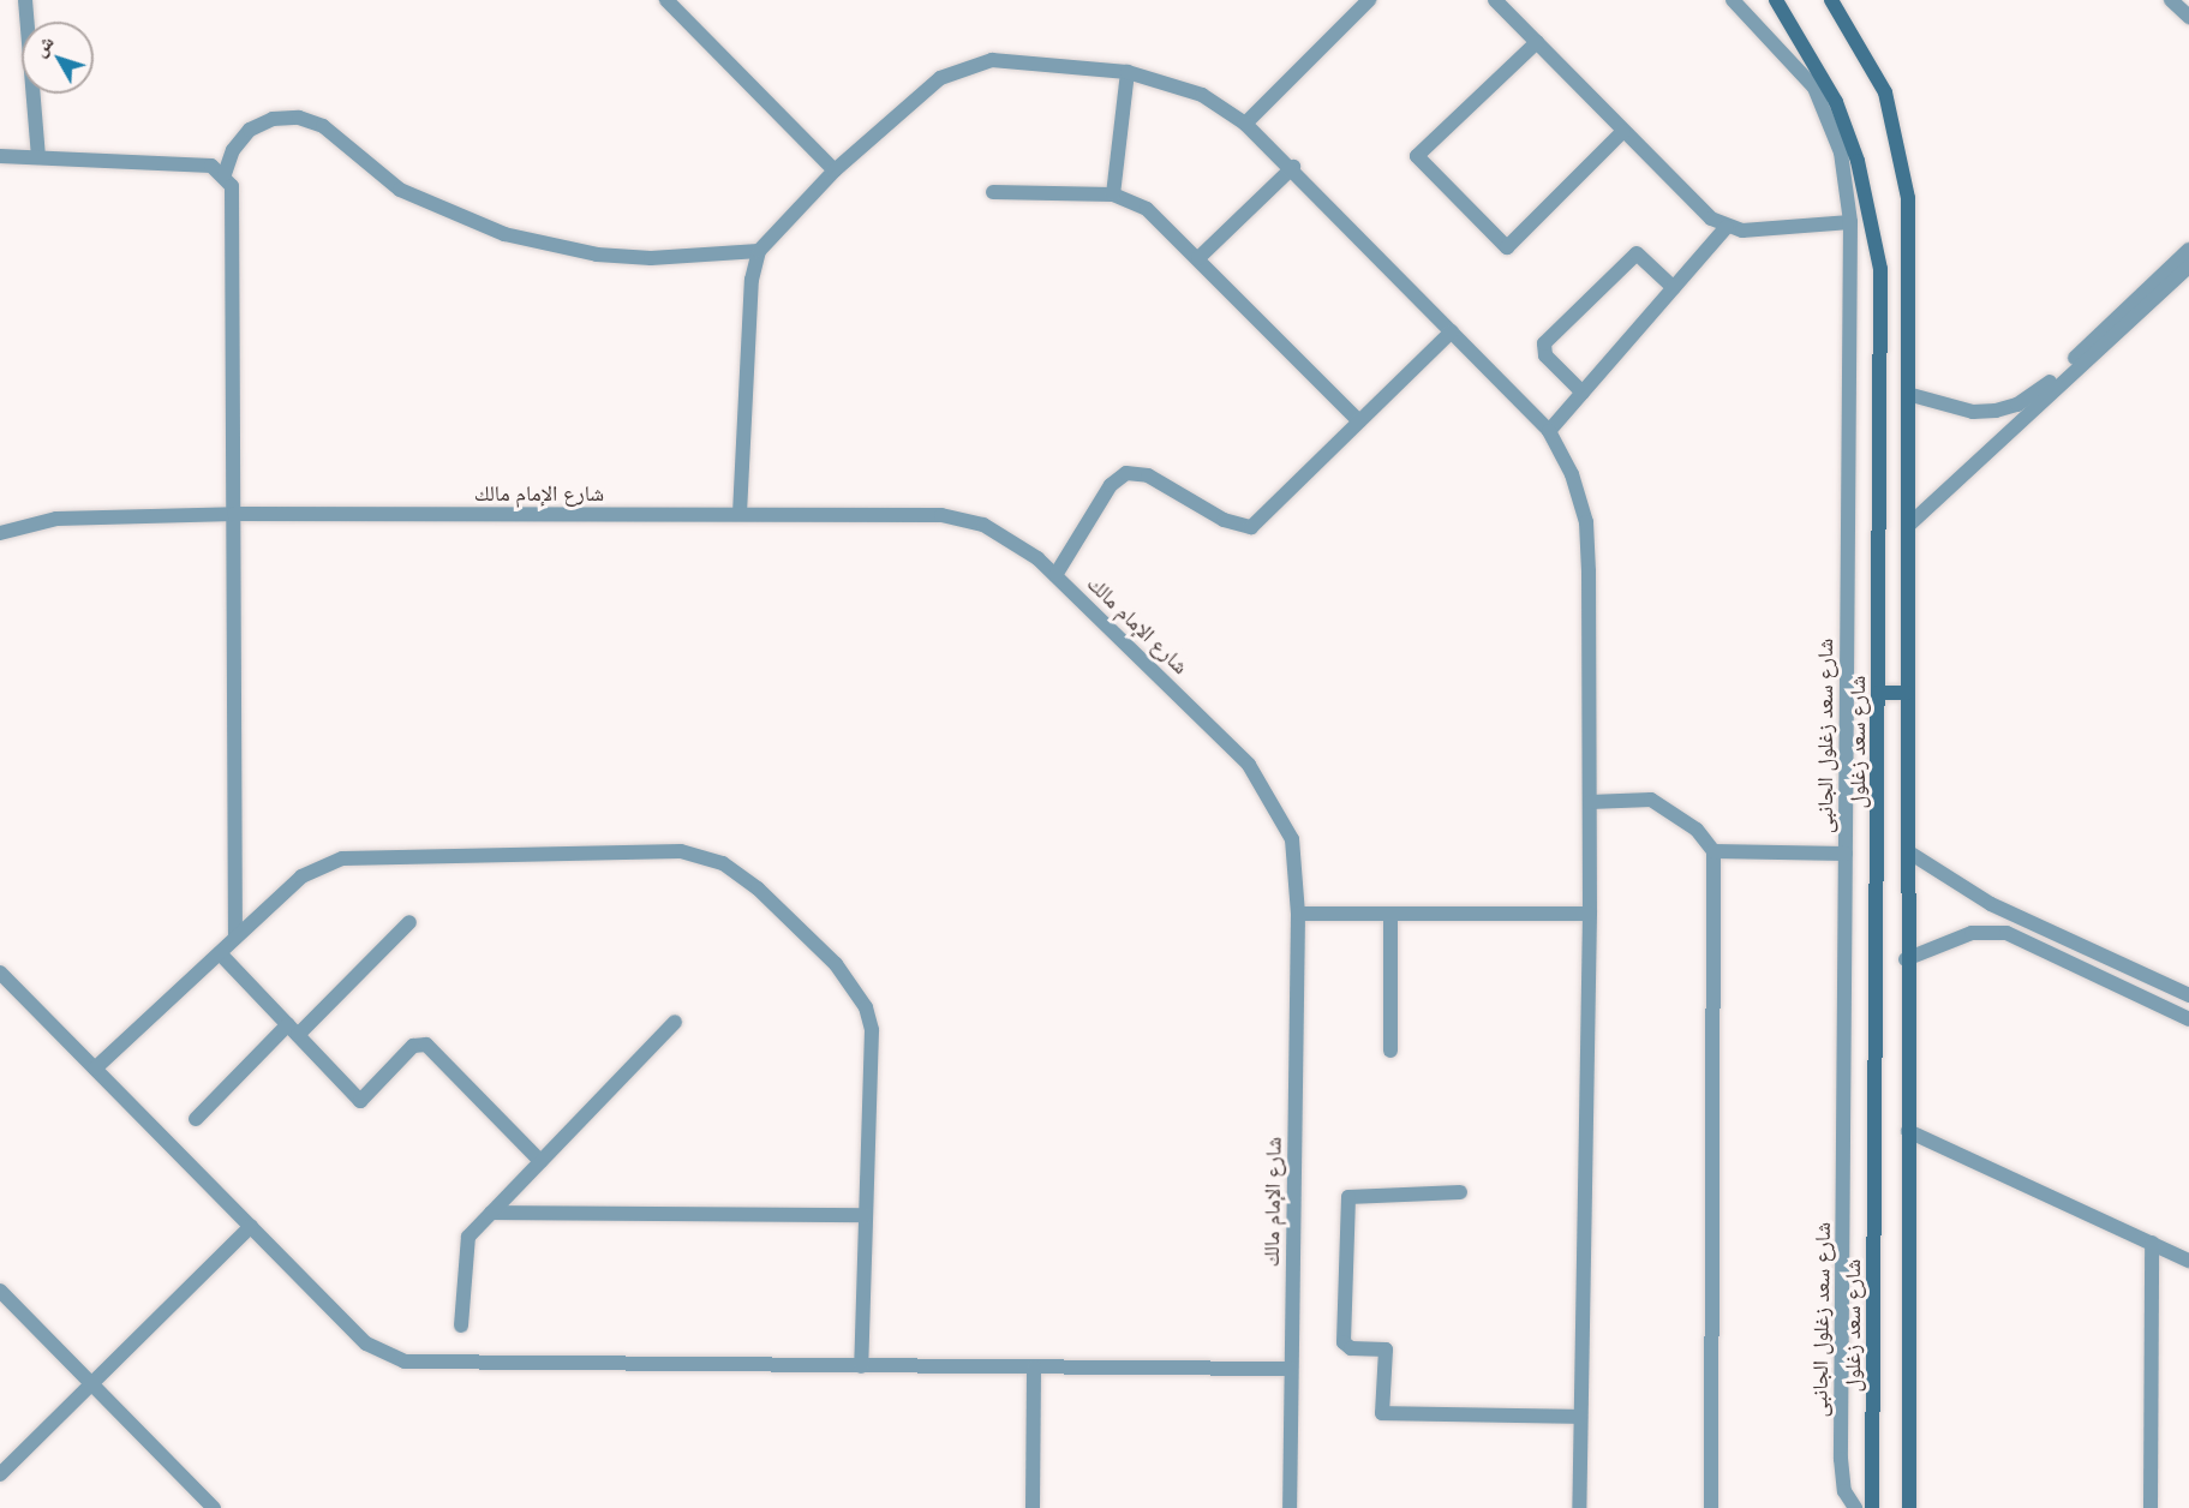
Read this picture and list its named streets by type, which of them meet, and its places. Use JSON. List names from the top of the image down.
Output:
{
  "streets": {
    "main road": ["شارع سعد زغلول"],
    "street": ["شارع الإمام مالك", "شارع سعد زغلول الجانبى"]
  },
  "north": "top left"
}
